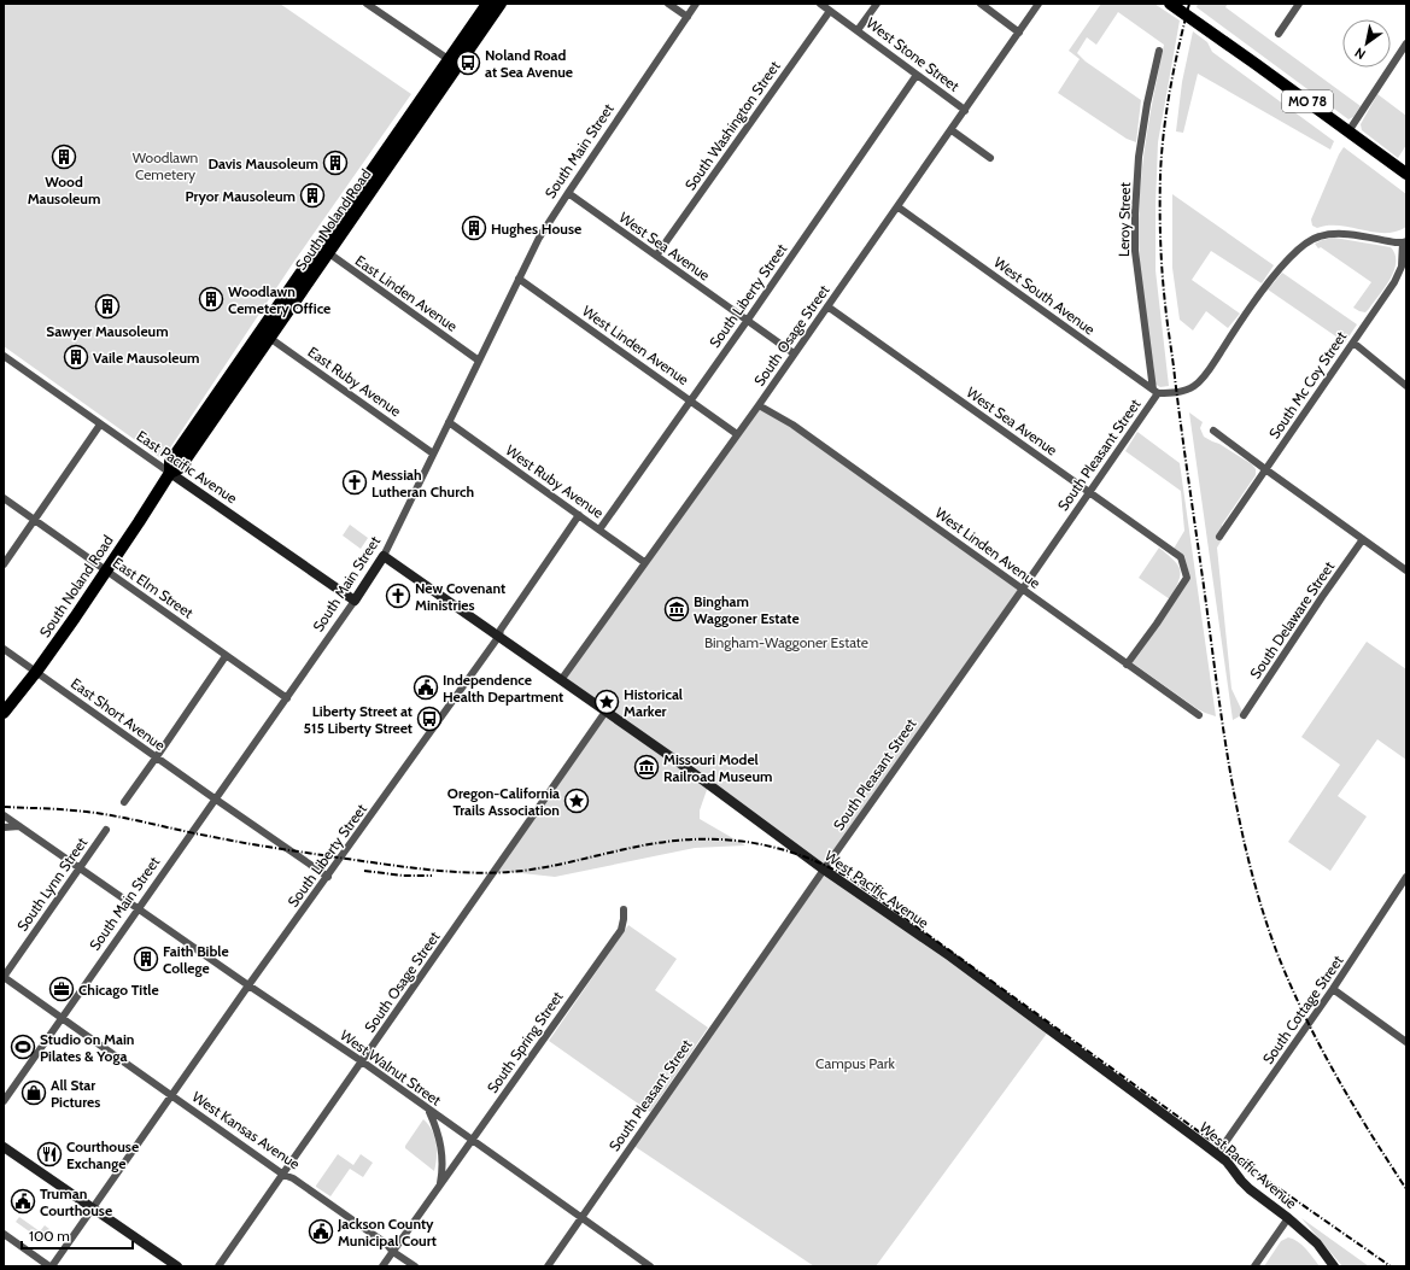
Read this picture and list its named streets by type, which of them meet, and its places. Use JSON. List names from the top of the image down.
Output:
{
  "streets": {
    "main road": ["MO 78", "South Noland Road"],
    "street": [
      "West Stone Street",
      "South Washington Street",
      "South Main Street",
      "Leroy Street",
      "West Sea Avenue",
      "East Linden Avenue",
      "South Liberty Street",
      "West South Avenue",
      "South Osage Street",
      "West Linden Avenue",
      "East Ruby Avenue",
      "South Mc Coy Street",
      "South Pleasant Street",
      "East Pacific Avenue",
      "West Ruby Avenue",
      "East Elm Street",
      "South Delaware Street",
      "East Short Avenue",
      "South Lynn Street",
      "West Pacific Avenue",
      "South Cottage Street",
      "South Spring Street",
      "West Walnut Street",
      "West Kansas Avenue"
    ]
  },
  "crossings": [
    ["West Stone Street", "South Washington Street"],
    ["West Stone Street", "South Liberty Street"],
    ["West Stone Street", "South Osage Street"],
    ["South Washington Street", "West Sea Avenue"],
    ["South Main Street", "West Sea Avenue"],
    ["South Main Street", "East Linden Avenue"],
    ["South Main Street", "West Linden Avenue"],
    ["South Main Street", "East Ruby Avenue"],
    ["South Main Street", "East Pacific Avenue"],
    ["South Main Street", "West Ruby Avenue"],
    ["South Main Street", "East Elm Street"],
    ["South Main Street", "East Short Avenue"],
    ["South Main Street", "West Pacific Avenue"],
    ["South Main Street", "West Walnut Street"],
    ["South Main Street", "West Kansas Avenue"],
    ["South Noland Road", "East Linden Avenue"],
    ["South Noland Road", "East Ruby Avenue"],
    ["South Noland Road", "East Pacific Avenue"],
    ["South Noland Road", "East Elm Street"],
    ["South Noland Road", "East Short Avenue"],
    ["Leroy Street", "West South Avenue"],
    ["Leroy Street", "South Pleasant Street"],
    ["West Sea Avenue", "South Liberty Street"],
    ["West Sea Avenue", "South Osage Street"],
    ["West Sea Avenue", "West Linden Avenue"],
    ["West Sea Avenue", "South Pleasant Street"],
    ["South Liberty Street", "West Linden Avenue"],
    ["South Liberty Street", "West Ruby Avenue"],
    ["South Liberty Street", "East Short Avenue"],
    ["South Liberty Street", "West Pacific Avenue"],
    ["South Liberty Street", "West Walnut Street"],
    ["South Liberty Street", "West Kansas Avenue"],
    ["West South Avenue", "South Osage Street"],
    ["West South Avenue", "South Pleasant Street"],
    ["South Osage Street", "West Linden Avenue"],
    ["South Osage Street", "West Ruby Avenue"],
    ["South Osage Street", "West Pacific Avenue"],
    ["South Osage Street", "West Walnut Street"],
    ["South Osage Street", "West Kansas Avenue"],
    ["West Linden Avenue", "South Pleasant Street"],
    ["South Pleasant Street", "West Pacific Avenue"],
    ["South Pleasant Street", "West Walnut Street"],
    ["South Lynn Street", "West Walnut Street"],
    ["South Lynn Street", "West Kansas Avenue"],
    ["West Pacific Avenue", "South Cottage Street"],
    ["South Spring Street", "West Walnut Street"],
    ["South Spring Street", "West Kansas Avenue"]
  ],
  "parks": ["Woodlawn Cemetery", "Bingham-Waggoner Estate", "Campus Park"],
  "places": {
    "bus stop": ["Noland Road at Sea Avenue", "Liberty Street at 515 Liberty Street"],
    "building": [
      "Wood Mausoleum",
      "Davis Mausoleum",
      "Pryor Mausoleum",
      "Hughes House",
      "Woodlawn Cemetery Office",
      "Sawyer Mausoleum",
      "Vaile Mausoleum",
      "Faith Bible College"
    ],
    "church": ["Messiah Lutheran Church", "New Covenant Ministries"],
    "museum": ["Bingham Waggoner Estate", "Missouri Model Railroad Museum"],
    "public building": ["Independence Health Department", "Truman Courthouse", "Jackson County Municipal Court"],
    "place": ["Historical Marker", "Oregon-California Trails Association"],
    "office": ["Chicago Title"],
    "sports": ["Studio on Main Pilates & Yoga"],
    "shop": ["All Star Pictures"],
    "restaurant": ["Courthouse Exchange"]
  },
  "scale_bar": "100 m",
  "north": "bottom left"
}
